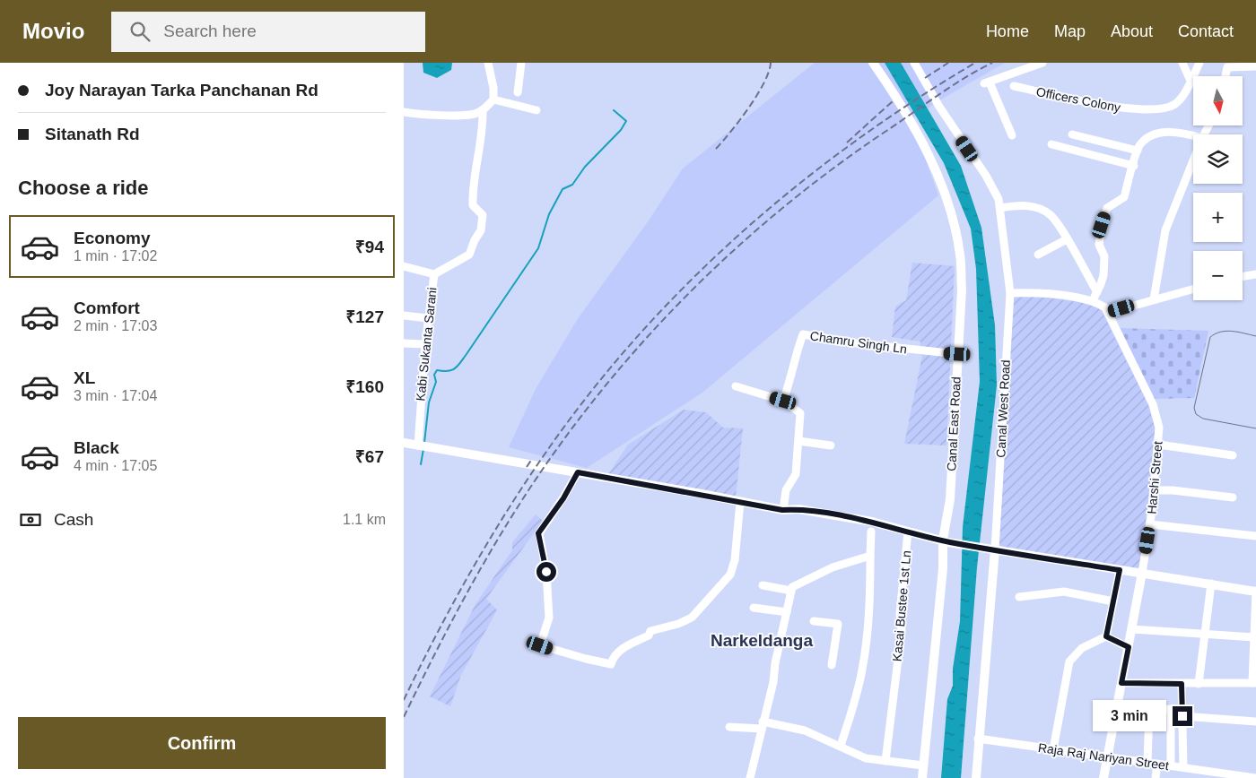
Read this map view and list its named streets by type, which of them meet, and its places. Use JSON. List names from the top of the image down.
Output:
{
  "streets": {
    "main road": ["Canal West Road", "Canal East Road"],
    "street": [
      "Officers Colony",
      "Chamru Singh Ln",
      "Kabi Sukanta Sarani",
      "Harshi Street",
      "Kasai Bustee 1st Ln",
      "Raja Raj Nariyan Street"
    ]
  },
  "crossings": [
    ["Chamru Singh Ln", "Canal East Road"],
    ["Canal West Road", "Raja Raj Nariyan Street"]
  ],
  "districts": ["Narkeldanga"],
  "north": "bottom",
  "page": {
    "header": "Movio",
    "search": "Search here",
    "nav": [
      "Home",
      "Map",
      "About",
      "Contact"
    ],
    "banner": ["Joy Narayan Tarka Panchanan Rd", "Sitanath Rd"],
    "map_buttons": ["+", "−"],
    "heading": "Choose a ride",
    "list": [
      {
        "name": "Economy",
        "note": "1 min · 17:02",
        "value": "₹94"
      },
      {
        "name": "Comfort",
        "note": "2 min · 17:03",
        "value": "₹127"
      },
      {
        "name": "XL",
        "note": "3 min · 17:04",
        "value": "₹160"
      },
      {
        "name": "Black",
        "note": "4 min · 17:05",
        "value": "₹67"
      }
    ],
    "pay": ["Cash", "1.1 km"],
    "bubble": "3 min",
    "buttons": "Confirm"
  }
}
